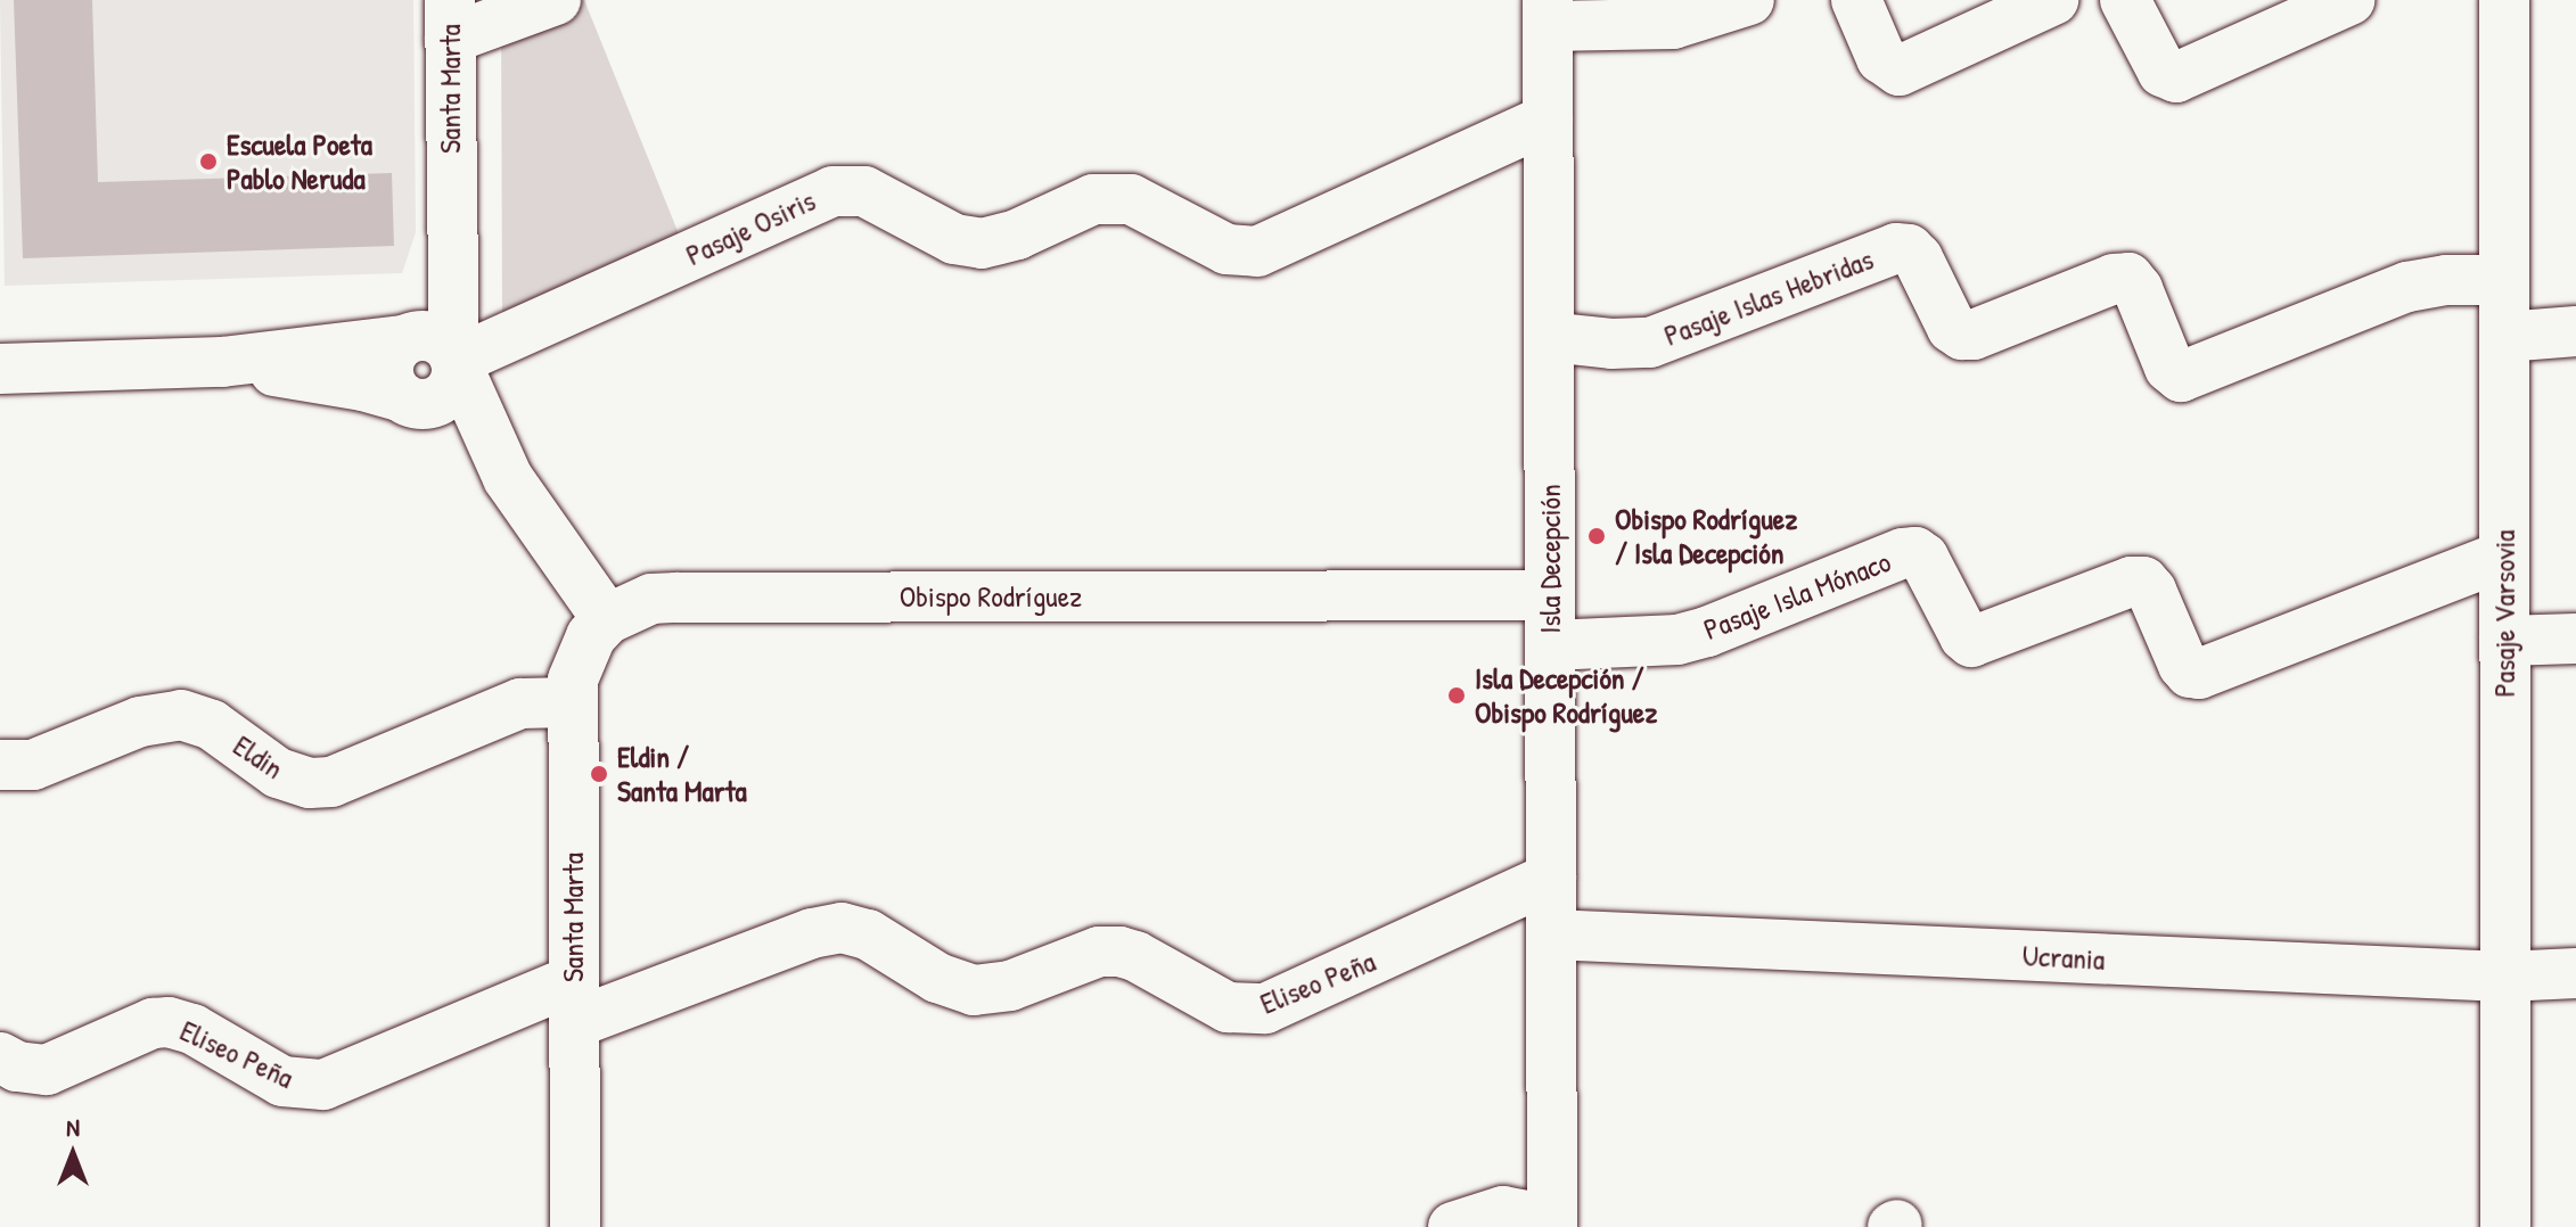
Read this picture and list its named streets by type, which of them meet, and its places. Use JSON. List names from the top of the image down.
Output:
{
  "streets": {
    "street": [
      "Santa Marta",
      "Pasaje Osiris",
      "Pasaje Islas Hebridas",
      "Isla Decepción",
      "Pasaje Isla Mónaco",
      "Obispo Rodríguez",
      "Pasaje Varsovia",
      "Eldin",
      "Ucrania",
      "Eliseo Peña"
    ]
  },
  "crossings": [
    ["Santa Marta", "Pasaje Osiris"],
    ["Santa Marta", "Obispo Rodríguez"],
    ["Santa Marta", "Eldin"],
    ["Santa Marta", "Eliseo Peña"],
    ["Pasaje Osiris", "Isla Decepción"],
    ["Pasaje Islas Hebridas", "Isla Decepción"],
    ["Pasaje Islas Hebridas", "Pasaje Varsovia"],
    ["Isla Decepción", "Pasaje Isla Mónaco"],
    ["Isla Decepción", "Obispo Rodríguez"],
    ["Isla Decepción", "Ucrania"],
    ["Isla Decepción", "Eliseo Peña"],
    ["Pasaje Isla Mónaco", "Pasaje Varsovia"],
    ["Pasaje Varsovia", "Ucrania"]
  ],
  "places": [
    "Escuela Poeta Pablo Neruda",
    "Obispo Rodríguez / Isla Decepción",
    "Isla Decepción / Obispo Rodríguez",
    "Eldin / Santa Marta"
  ],
  "north": "top"
}
